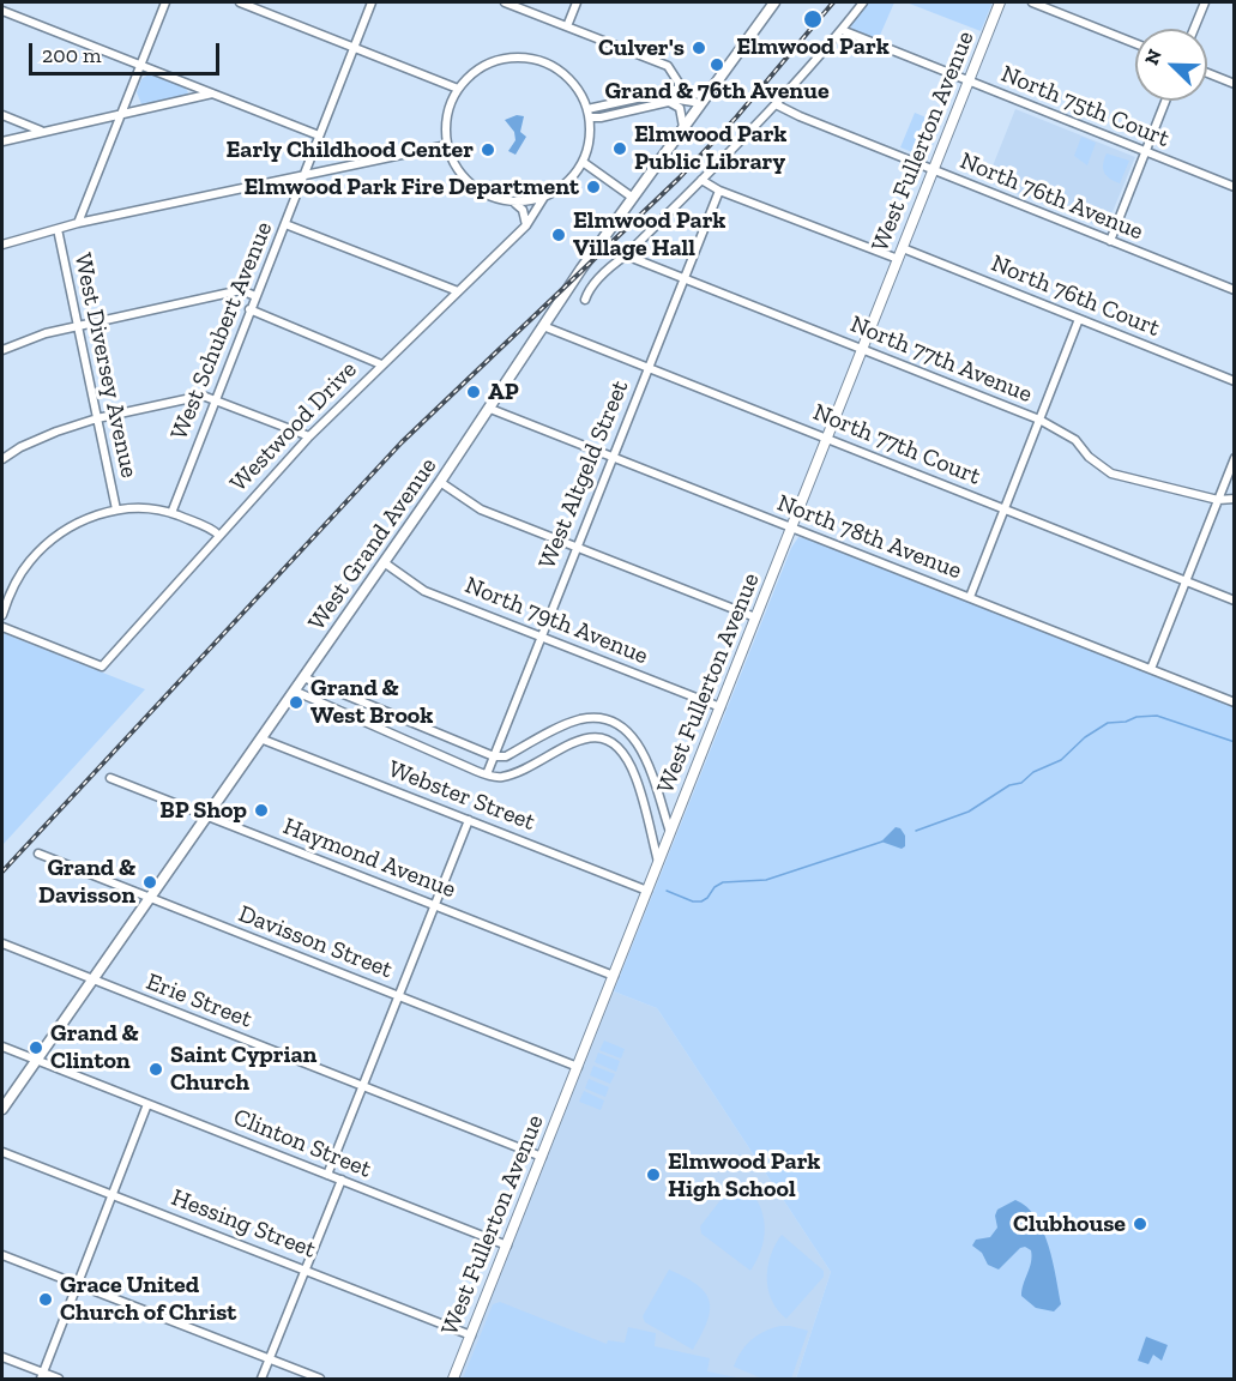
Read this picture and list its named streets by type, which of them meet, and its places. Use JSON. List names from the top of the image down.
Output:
{
  "streets": {
    "main road": ["West Grand Avenue"],
    "street": [
      "North 75th Court",
      "West Fullerton Avenue",
      "North 76th Avenue",
      "North 76th Court",
      "West Schubert Avenue",
      "North 77th Avenue",
      "West Diversey Avenue",
      "Westwood Drive",
      "North 77th Court",
      "West Altgeld Street",
      "North 78th Avenue",
      "North 79th Avenue",
      "Webster Street",
      "Haymond Avenue",
      "Davisson Street",
      "Erie Street",
      "Clinton Street",
      "Hessing Street"
    ]
  },
  "crossings": [
    ["North 75th Court", "West Fullerton Avenue"],
    ["West Fullerton Avenue", "North 76th Avenue"],
    ["West Fullerton Avenue", "North 76th Court"],
    ["West Fullerton Avenue", "North 77th Avenue"],
    ["West Fullerton Avenue", "North 77th Court"],
    ["West Fullerton Avenue", "North 78th Avenue"],
    ["West Fullerton Avenue", "North 79th Avenue"],
    ["West Fullerton Avenue", "Webster Street"],
    ["West Fullerton Avenue", "Haymond Avenue"],
    ["West Fullerton Avenue", "Davisson Street"],
    ["West Fullerton Avenue", "Erie Street"],
    ["West Fullerton Avenue", "Clinton Street"],
    ["West Fullerton Avenue", "Hessing Street"],
    ["North 77th Avenue", "West Altgeld Street"],
    ["North 77th Court", "West Altgeld Street"],
    ["North 77th Court", "West Grand Avenue"],
    ["West Altgeld Street", "North 78th Avenue"],
    ["West Altgeld Street", "North 79th Avenue"],
    ["North 78th Avenue", "West Grand Avenue"],
    ["West Grand Avenue", "North 79th Avenue"],
    ["West Grand Avenue", "Webster Street"],
    ["West Grand Avenue", "Haymond Avenue"],
    ["West Grand Avenue", "Davisson Street"],
    ["West Grand Avenue", "Erie Street"],
    ["West Grand Avenue", "Clinton Street"]
  ],
  "places": [
    "Elmwood Park",
    "Culver's",
    "Grand & 76th Avenue",
    "Elmwood Park Public Library",
    "Early Childhood Center",
    "Elmwood Park Fire Department",
    "Elmwood Park Village Hall",
    "AP",
    "Grand & West Brook",
    "BP Shop",
    "Grand & Davisson",
    "Grand & Clinton",
    "Saint Cyprian Church",
    "Elmwood Park High School",
    "Clubhouse",
    "Grace United Church of Christ"
  ],
  "scale_bar": "200 m",
  "north": "top left"
}
